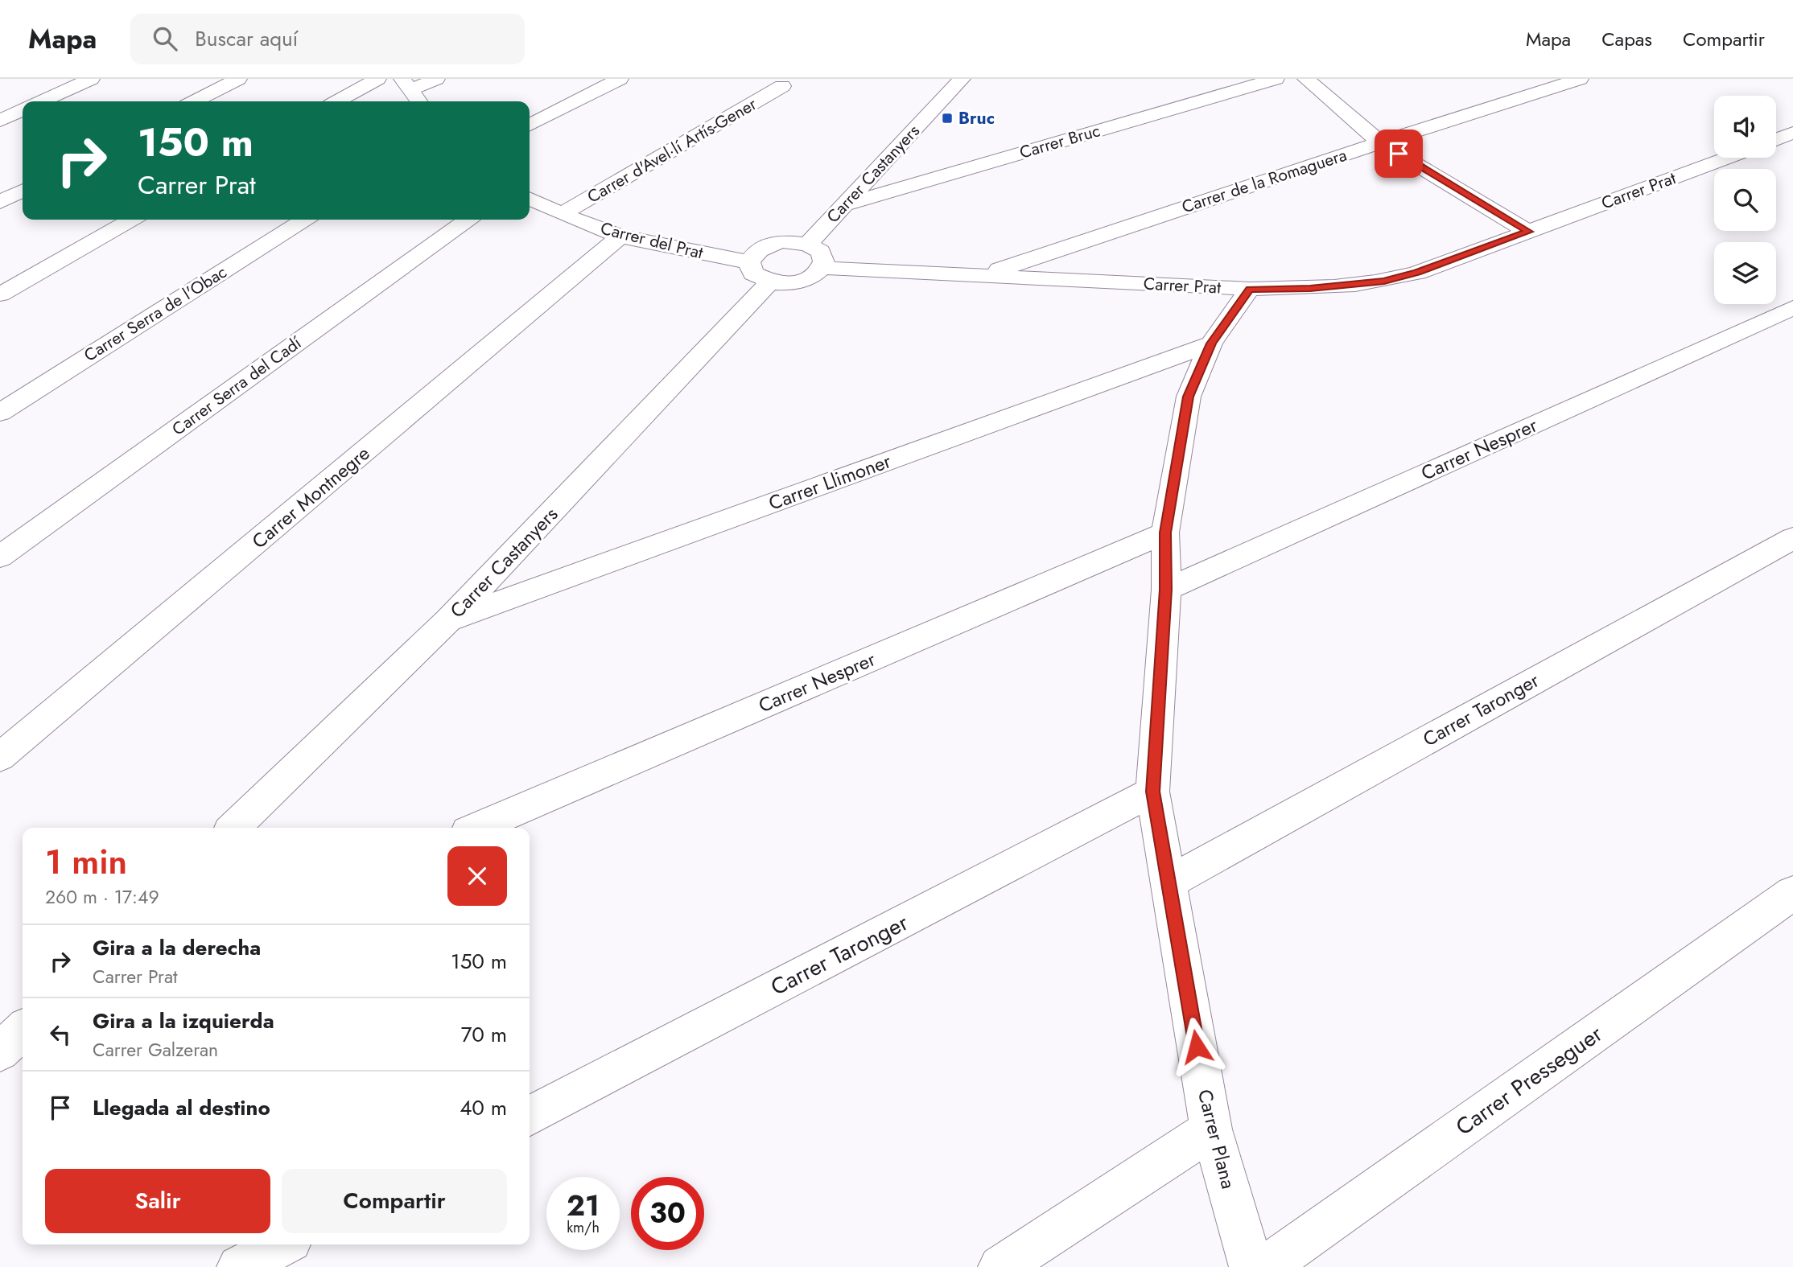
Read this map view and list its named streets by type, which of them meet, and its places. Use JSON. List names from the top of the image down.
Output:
{
  "streets": {
    "street": [
      "Carrer Bruc",
      "Carrer d'Avel·lí Artís-Gener",
      "Carrer Castanyers",
      "Carrer de la Romaguera",
      "Carrer Prat",
      "Carrer del Prat",
      "Carrer Serra de l'Obac",
      "Carrer Serra del Cadí",
      "Carrer Nesprer",
      "Carrer Llimoner",
      "Carrer Montnegre",
      "Carrer Taronger",
      "Carrer Presseguer",
      "Carrer Plana"
    ]
  },
  "crossings": [
    ["Carrer Bruc", "Carrer Castanyers"],
    ["Carrer d'Avel·lí Artís-Gener", "Carrer del Prat"],
    ["Carrer Castanyers", "Carrer Prat"],
    ["Carrer Castanyers", "Carrer del Prat"],
    ["Carrer Castanyers", "Carrer Llimoner"],
    ["Carrer de la Romaguera", "Carrer Prat"],
    ["Carrer Prat", "Carrer del Prat"],
    ["Carrer Prat", "Carrer Plana"],
    ["Carrer del Prat", "Carrer Montnegre"],
    ["Carrer Nesprer", "Carrer Plana"],
    ["Carrer Llimoner", "Carrer Plana"],
    ["Carrer Taronger", "Carrer Plana"]
  ],
  "places": {
    "transit": ["Bruc"]
  },
  "page": {
    "header": "Mapa",
    "search": "Buscar aquí",
    "nav": ["Mapa", "Capas", "Compartir"],
    "turn": ["150 m", "Carrer Prat"],
    "heading": ["1 min", "260 m · 17:49"],
    "list": [
      {
        "name": "Gira a la derecha",
        "note": "Carrer Prat",
        "value": "150 m"
      },
      {
        "name": "Gira a la izquierda",
        "note": "Carrer Galzeran",
        "value": "70 m"
      },
      {
        "name": "Llegada al destino",
        "value": "40 m"
      }
    ],
    "buttons": ["Salir", "Compartir"],
    "speed": "21 km/h",
    "limit": "30"
  }
}
